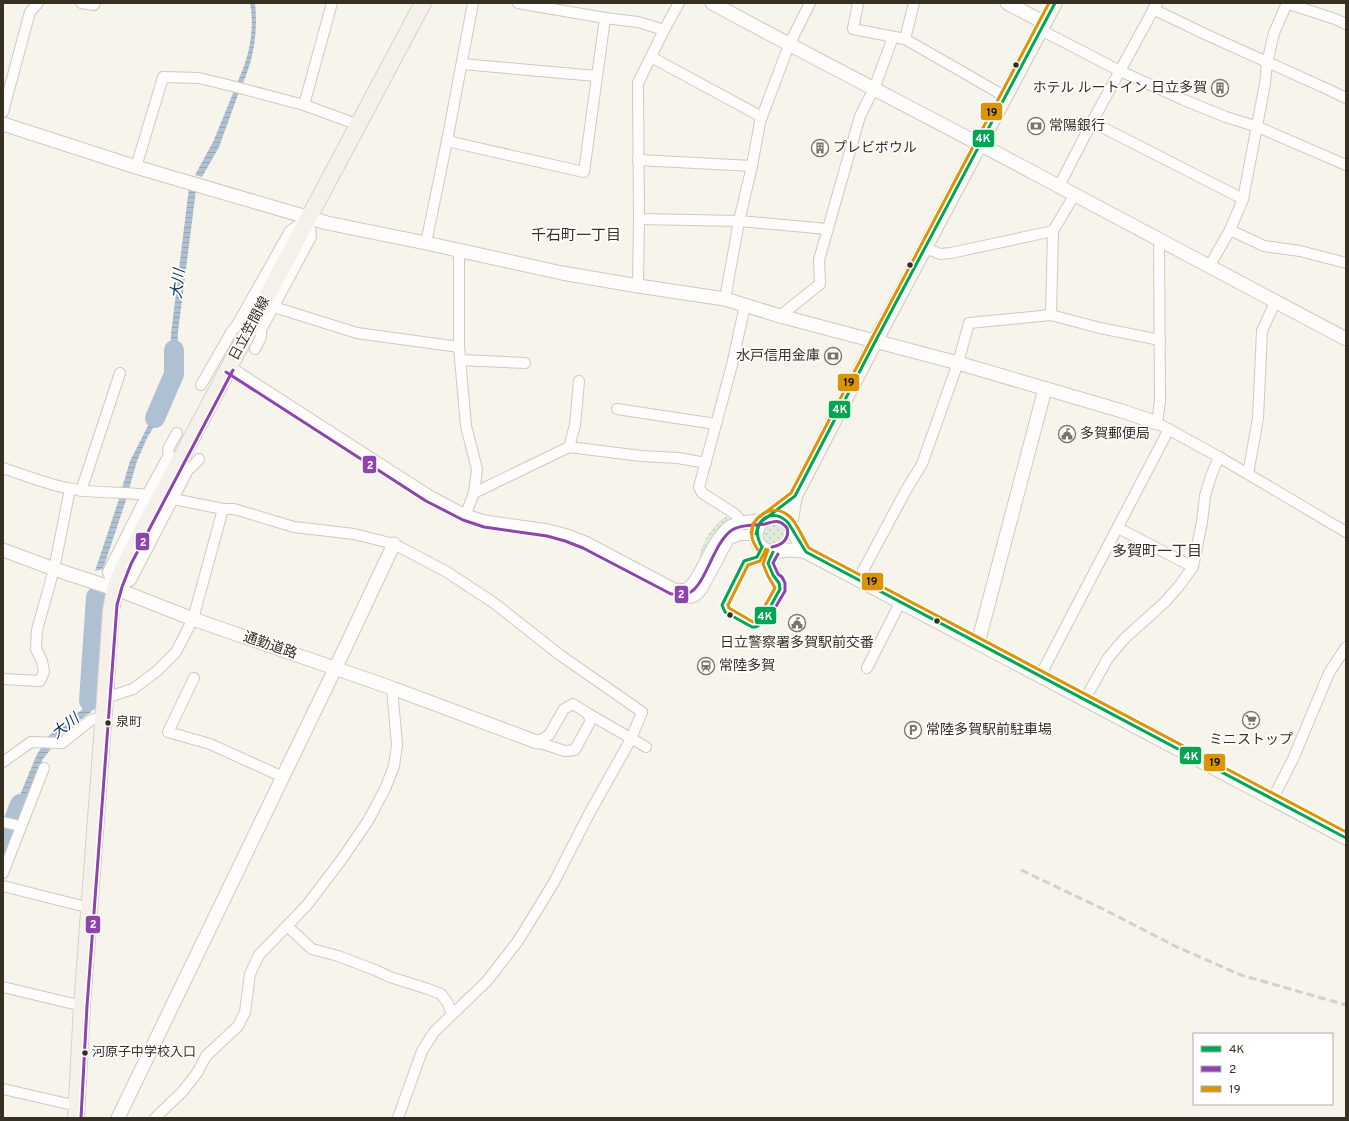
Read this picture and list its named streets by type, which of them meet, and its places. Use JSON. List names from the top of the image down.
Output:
{
  "streets": {
    "main road": ["日立笠間線"],
    "street": ["通勤道路"]
  },
  "crossings": [
    ["日立笠間線", "通勤道路"]
  ],
  "districts": ["千石町一丁目", "多賀町一丁目"],
  "water": ["大川"],
  "places": {
    "building": ["ホテル ルートイン 日立多賀", "プレビボウル"],
    "bank": ["常陽銀行", "水戸信用金庫"],
    "public building": ["多賀郵便局", "日立警察署多賀駅前交番"],
    "station": ["常陸多賀"],
    "supermarket": ["ミニストップ"],
    "other": ["泉町", "河原子中学校入口"],
    "parking": ["常陸多賀駅前駐車場"]
  },
  "lines": ["transit line 4K", "transit line 19", "transit line 2"],
  "legend": ["4K", "2", "19"]
}
